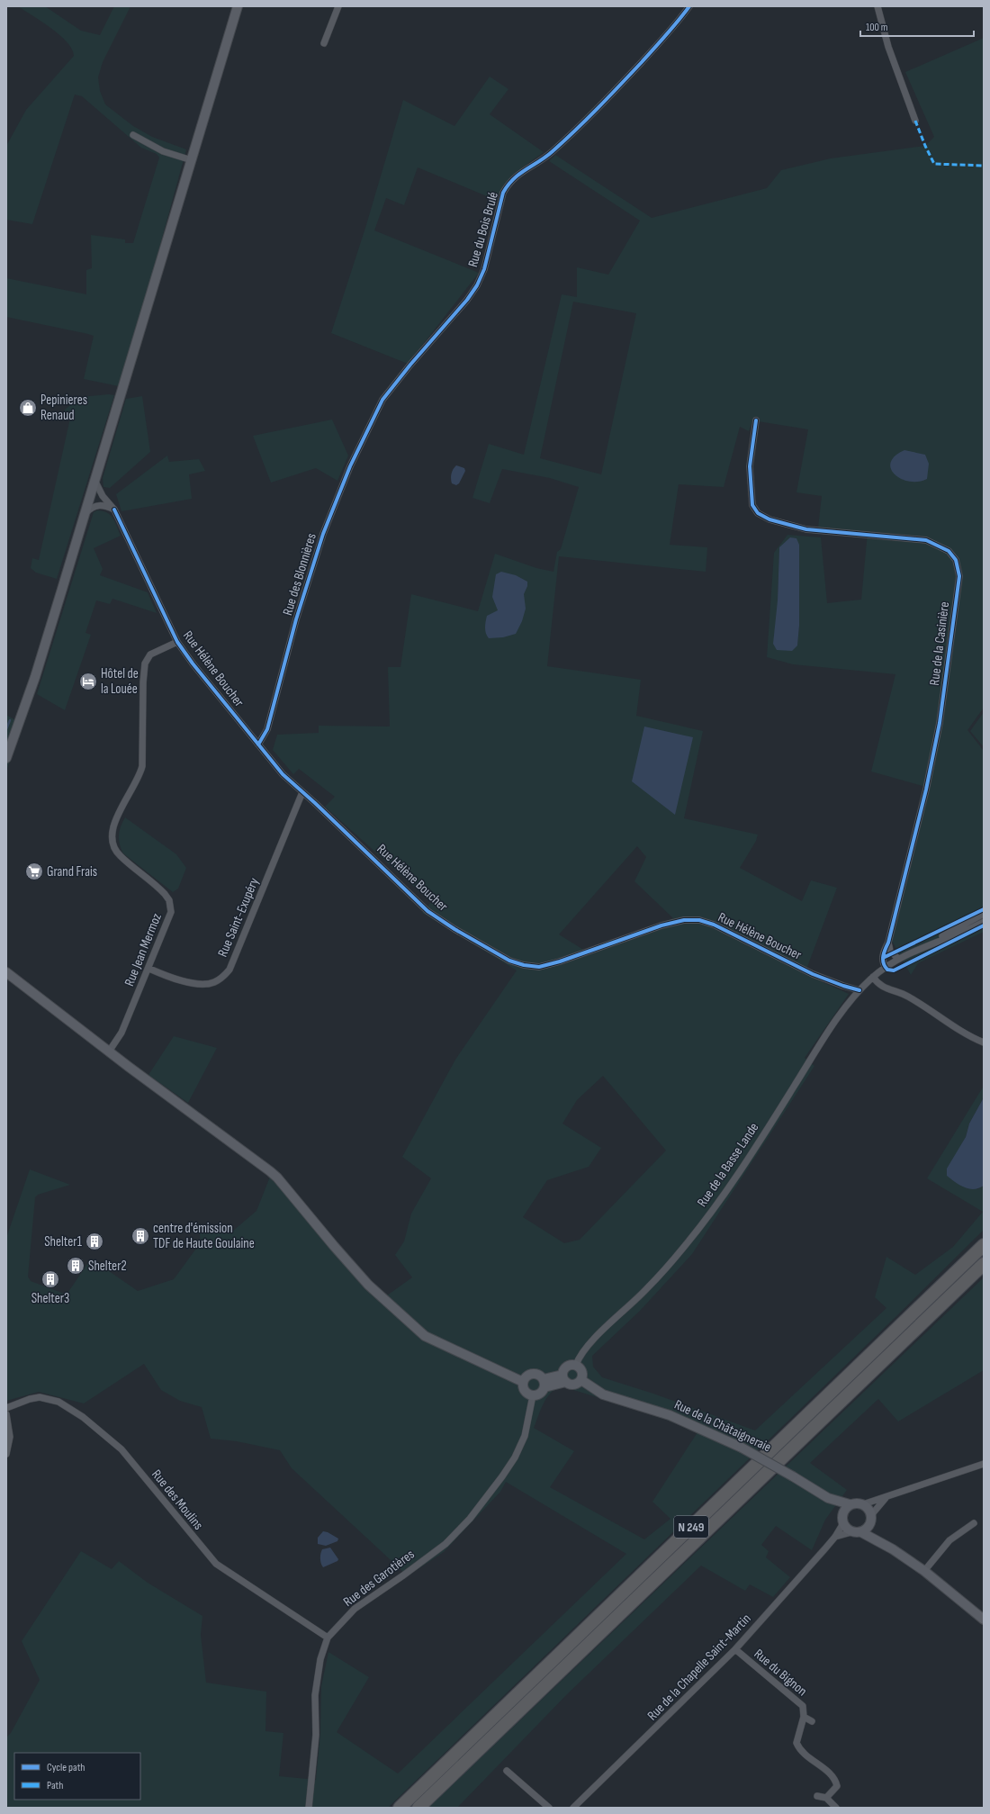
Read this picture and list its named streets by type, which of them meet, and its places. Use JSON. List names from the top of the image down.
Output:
{
  "streets": {
    "highway": ["N 249"],
    "street": [
      "Rue du Bois Brulé",
      "Rue des Blonnières",
      "Rue de la Casinière",
      "Rue Hélène Boucher",
      "Rue Saint-Exupéry",
      "Rue Jean Mermoz",
      "Rue de la Basse Lande",
      "Rue de la Châtaigneraie",
      "Rue des Moulins",
      "Rue des Garotières",
      "Rue de la Chapelle Saint-Martin",
      "Rue du Bignon"
    ]
  },
  "crossings": [
    ["Rue du Bois Brulé", "Rue des Blonnières"],
    ["Rue des Blonnières", "Rue Hélène Boucher"],
    ["Rue de la Casinière", "Rue de la Basse Lande"],
    ["Rue Hélène Boucher", "Rue Saint-Exupéry"],
    ["Rue Hélène Boucher", "Rue Jean Mermoz"],
    ["Rue Hélène Boucher", "Rue de la Basse Lande"],
    ["Rue Saint-Exupéry", "Rue Jean Mermoz"],
    ["Rue de la Basse Lande", "Rue de la Châtaigneraie"],
    ["Rue de la Châtaigneraie", "Rue de la Chapelle Saint-Martin"],
    ["Rue des Moulins", "Rue des Garotières"],
    ["Rue de la Chapelle Saint-Martin", "Rue du Bignon"]
  ],
  "places": {
    "shop": ["Pepinieres Renaud"],
    "hotel": ["Hôtel de la Louée"],
    "supermarket": ["Grand Frais"],
    "building": [
      "centre d'émission TDF de Haute Goulaine",
      "Shelter1",
      "Shelter2",
      "Shelter3"
    ]
  },
  "legend": ["Cycle path", "Path"],
  "scale_bar": "100 m"
}
